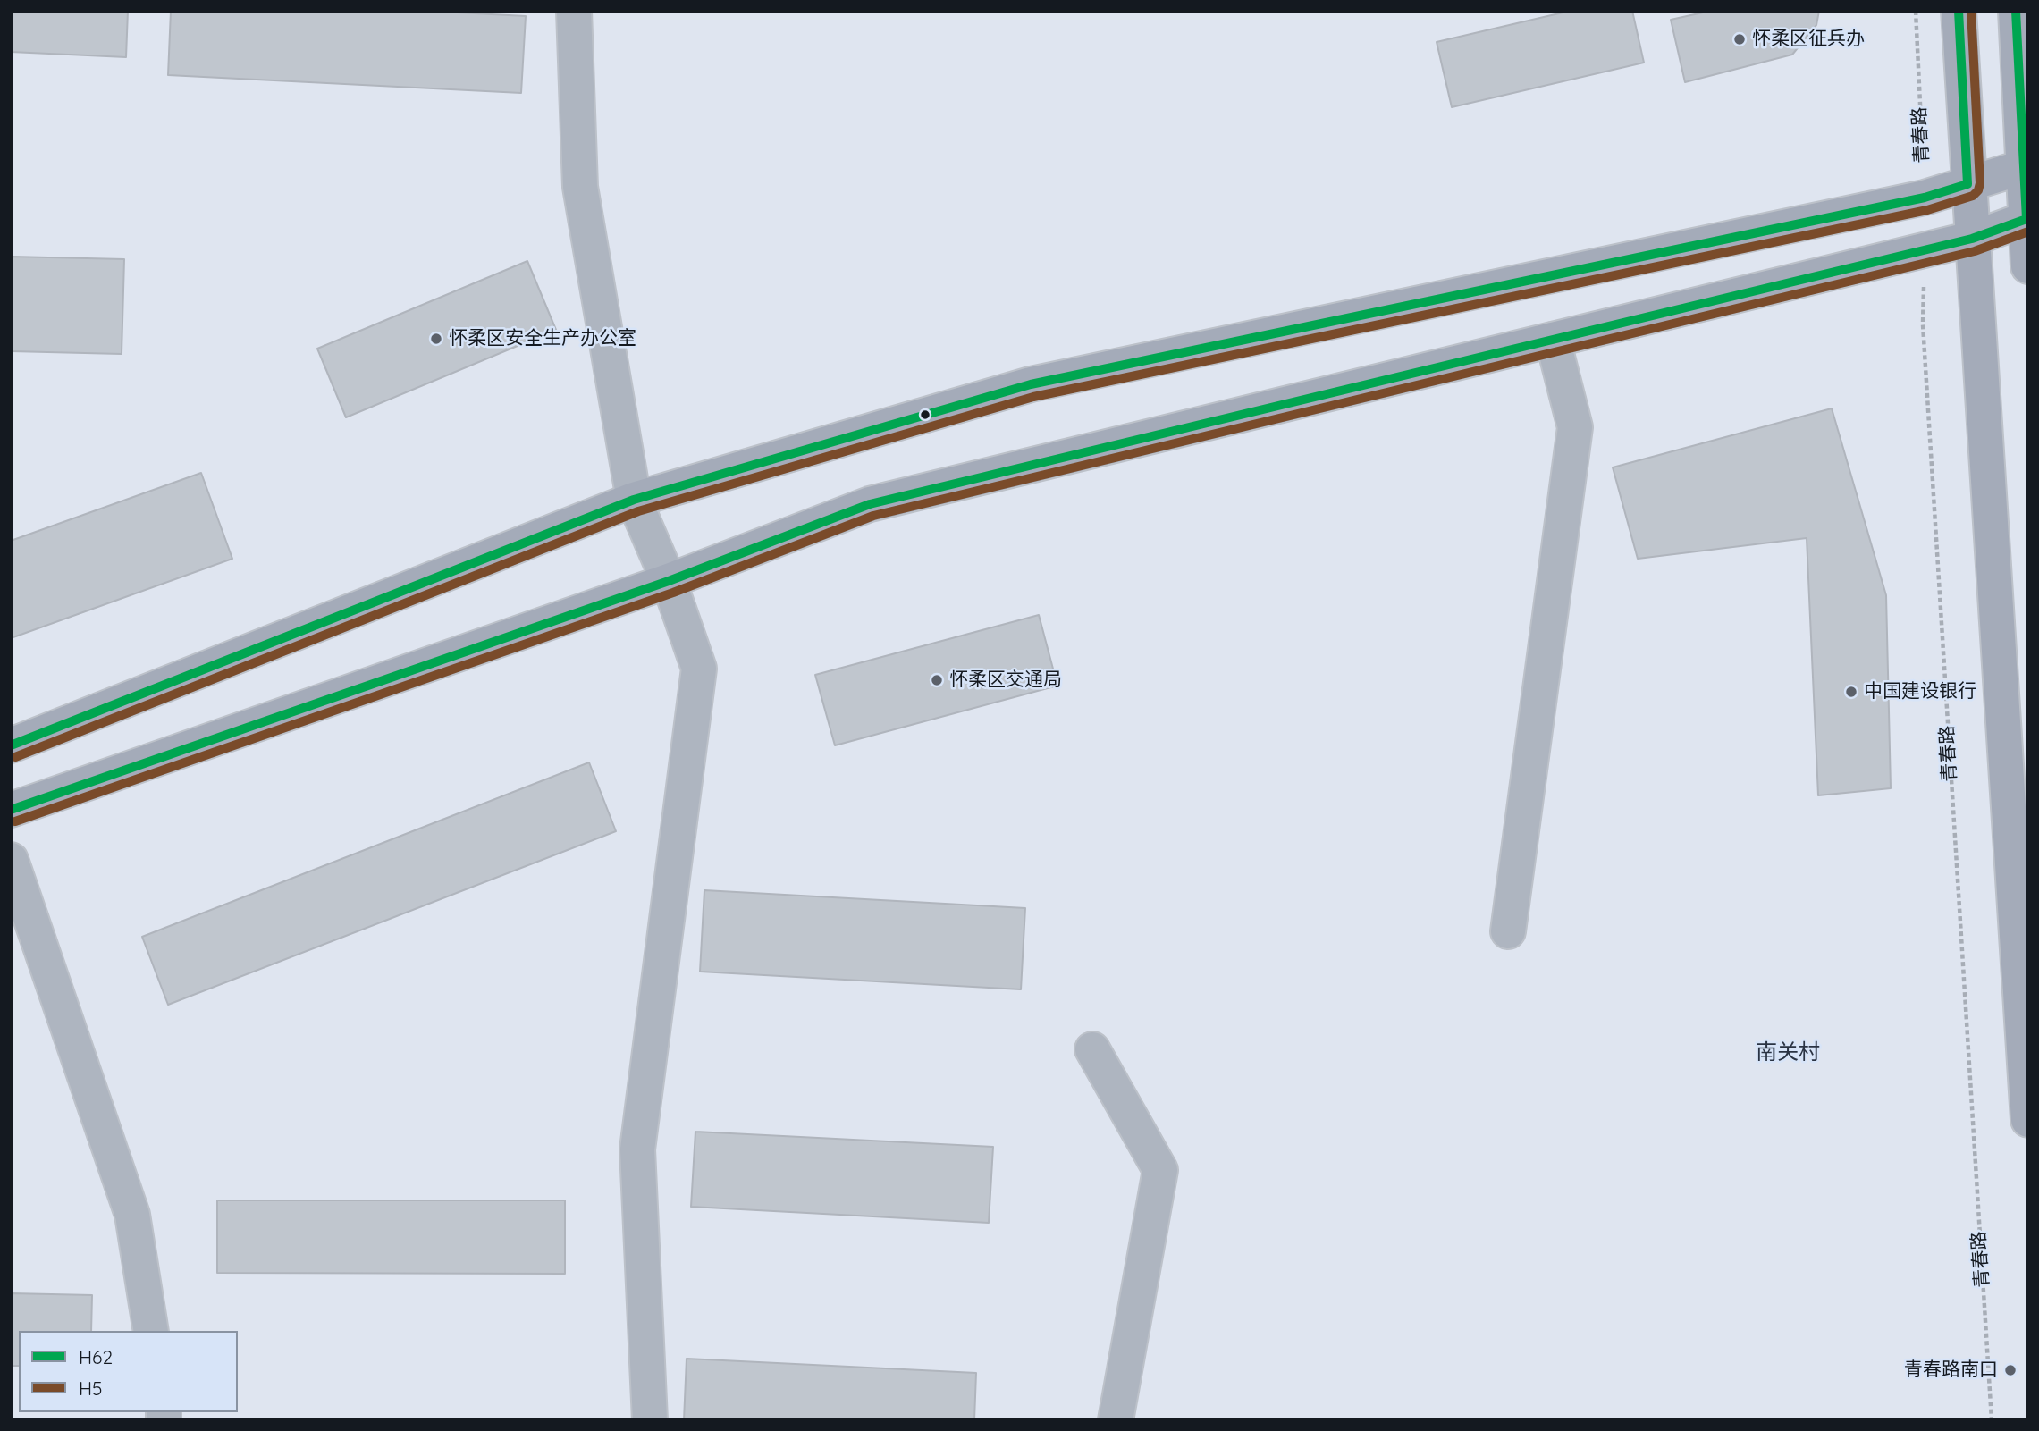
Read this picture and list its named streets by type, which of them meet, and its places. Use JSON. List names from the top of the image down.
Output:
{
  "streets": {
    "path": ["青春路"]
  },
  "districts": ["南关村"],
  "places": [
    "怀柔区征兵办",
    "怀柔区安全生产办公室",
    "怀柔区交通局",
    "中国建设银行",
    "青春路南口"
  ],
  "lines": ["transit line H62", "transit line H5"],
  "legend": ["H62", "H5"]
}
